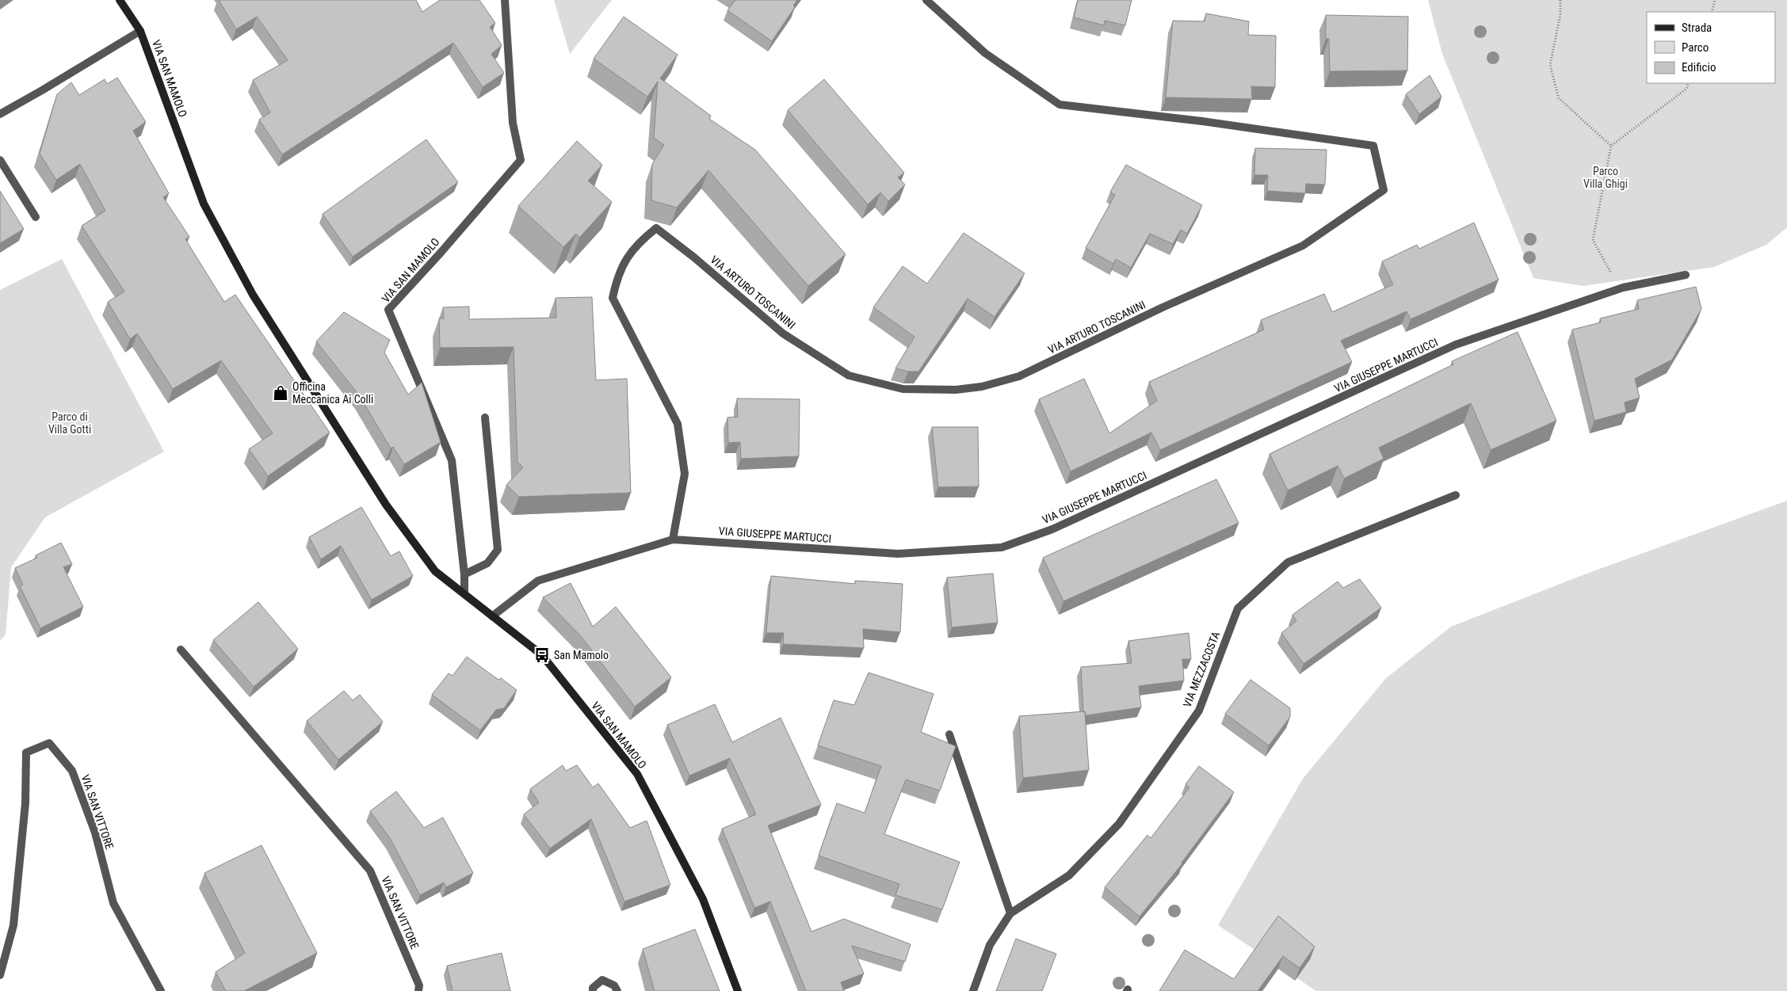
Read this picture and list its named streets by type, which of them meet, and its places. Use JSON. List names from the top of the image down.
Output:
{
  "streets": {
    "main road": ["VIA SAN MAMOLO"],
    "street": [
      "VIA ARTURO TOSCANINI",
      "VIA GIUSEPPE MARTUCCI",
      "VIA MEZZACOSTA",
      "VIA SAN VITTORE"
    ]
  },
  "crossings": [
    ["VIA SAN MAMOLO", "VIA GIUSEPPE MARTUCCI"],
    ["VIA ARTURO TOSCANINI", "VIA GIUSEPPE MARTUCCI"]
  ],
  "parks": ["Parco Villa Ghigi", "Parco di Villa Gotti"],
  "places": {
    "shop": ["Officina Meccanica Ai Colli"],
    "bus stop": ["San Mamolo"]
  },
  "legend": ["Strada", "Parco", "Edificio"]
}
